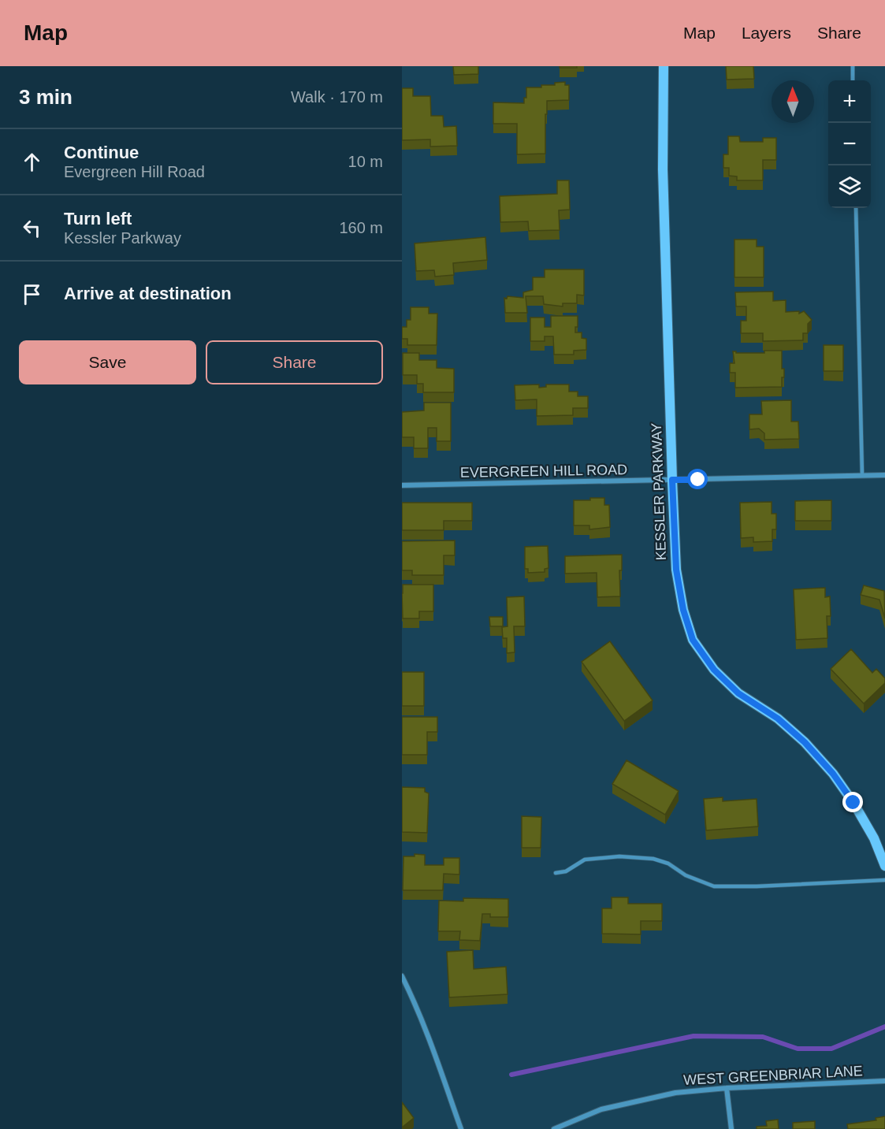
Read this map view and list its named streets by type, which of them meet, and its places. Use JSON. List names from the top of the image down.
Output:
{
  "streets": {
    "street": ["EVERGREEN HILL ROAD", "KESSLER PARKWAY", "WEST GREENBRIAR LANE"]
  },
  "crossings": [
    ["EVERGREEN HILL ROAD", "KESSLER PARKWAY"]
  ],
  "north": "top",
  "page": {
    "header": "Map",
    "nav": ["Map", "Layers", "Share"],
    "heading": ["3 min", "Walk · 170 m"],
    "map_buttons": ["+", "−"],
    "list": [
      ["Continue", "Evergreen Hill Road", "10 m"],
      ["Turn left", "Kessler Parkway", "160 m"],
      "Arrive at destination"
    ],
    "buttons": ["Save", "Share"]
  }
}
